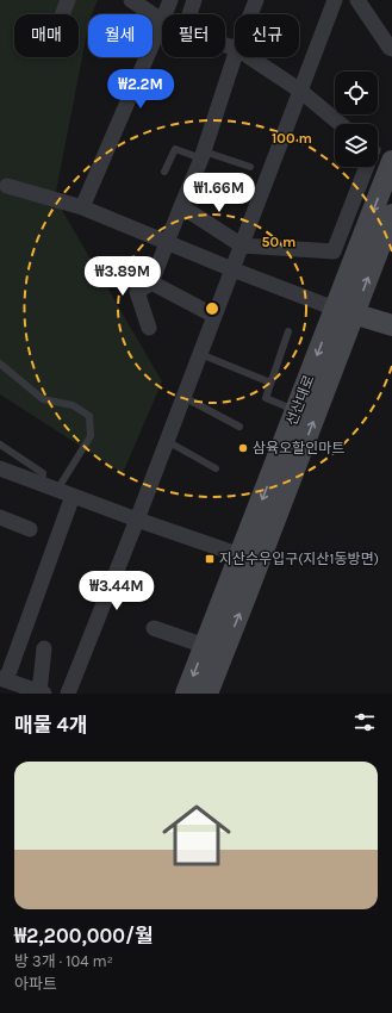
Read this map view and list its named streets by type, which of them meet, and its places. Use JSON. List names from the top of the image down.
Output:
{
  "streets": {
    "main road": ["선산대로"]
  },
  "places": {
    "other": ["삼육오할인마트"],
    "transit": ["지산수우입구(지산1동방면)"]
  },
  "page": {
    "chip": [
      "매매",
      "월세",
      "필터",
      "신규"
    ],
    "price": [
      "₩2.2M",
      "₩1.66M",
      "₩3.89M",
      "₩3.44M"
    ],
    "heading": "매물 4개",
    "list": [
      {
        "name": "₩2,200,000/월",
        "note": "방 3개 · 104 m² · 아파트"
      }
    ]
  },
  "rings": ["100 m", "50 m"]
}
